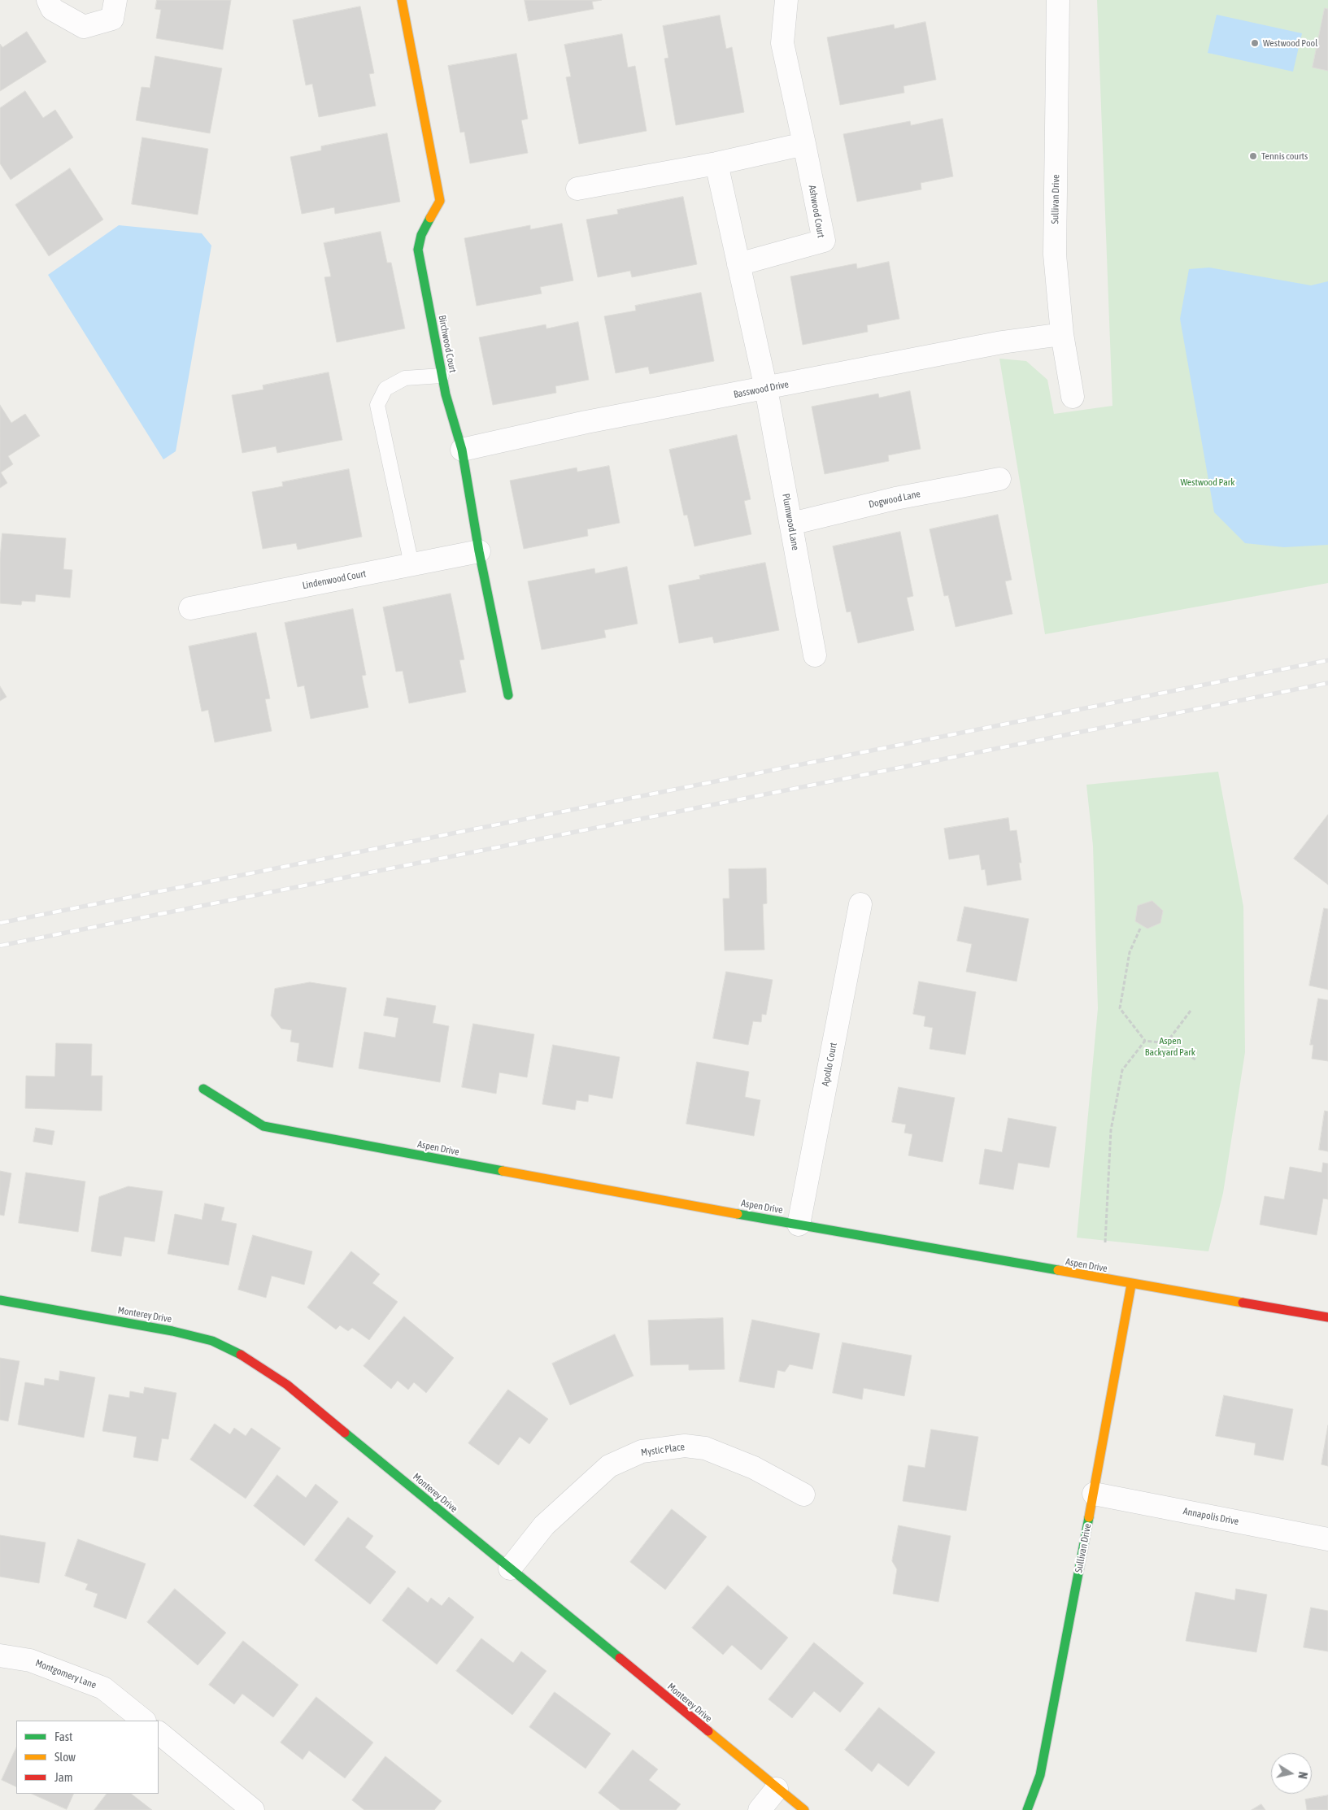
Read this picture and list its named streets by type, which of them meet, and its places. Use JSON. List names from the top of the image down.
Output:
{
  "streets": {
    "street": [
      "Sullivan Drive",
      "Ashwood Court",
      "Birchwood Court",
      "Basswood Drive",
      "Dogwood Lane",
      "Plumwood Lane",
      "Lindenwood Court",
      "Apollo Court",
      "Aspen Drive",
      "Monterey Drive",
      "Mystic Place",
      "Annapolis Drive",
      "Montgomery Lane"
    ]
  },
  "crossings": [
    ["Sullivan Drive", "Basswood Drive"],
    ["Sullivan Drive", "Aspen Drive"],
    ["Sullivan Drive", "Annapolis Drive"],
    ["Birchwood Court", "Basswood Drive"],
    ["Birchwood Court", "Lindenwood Court"],
    ["Basswood Drive", "Plumwood Lane"],
    ["Dogwood Lane", "Plumwood Lane"],
    ["Apollo Court", "Aspen Drive"],
    ["Monterey Drive", "Mystic Place"]
  ],
  "parks": ["Westwood Park", "Aspen Backyard Park"],
  "places": ["Westwood Pool", "Tennis courts"],
  "legend": ["Fast", "Slow", "Jam"],
  "north": "right"
}
